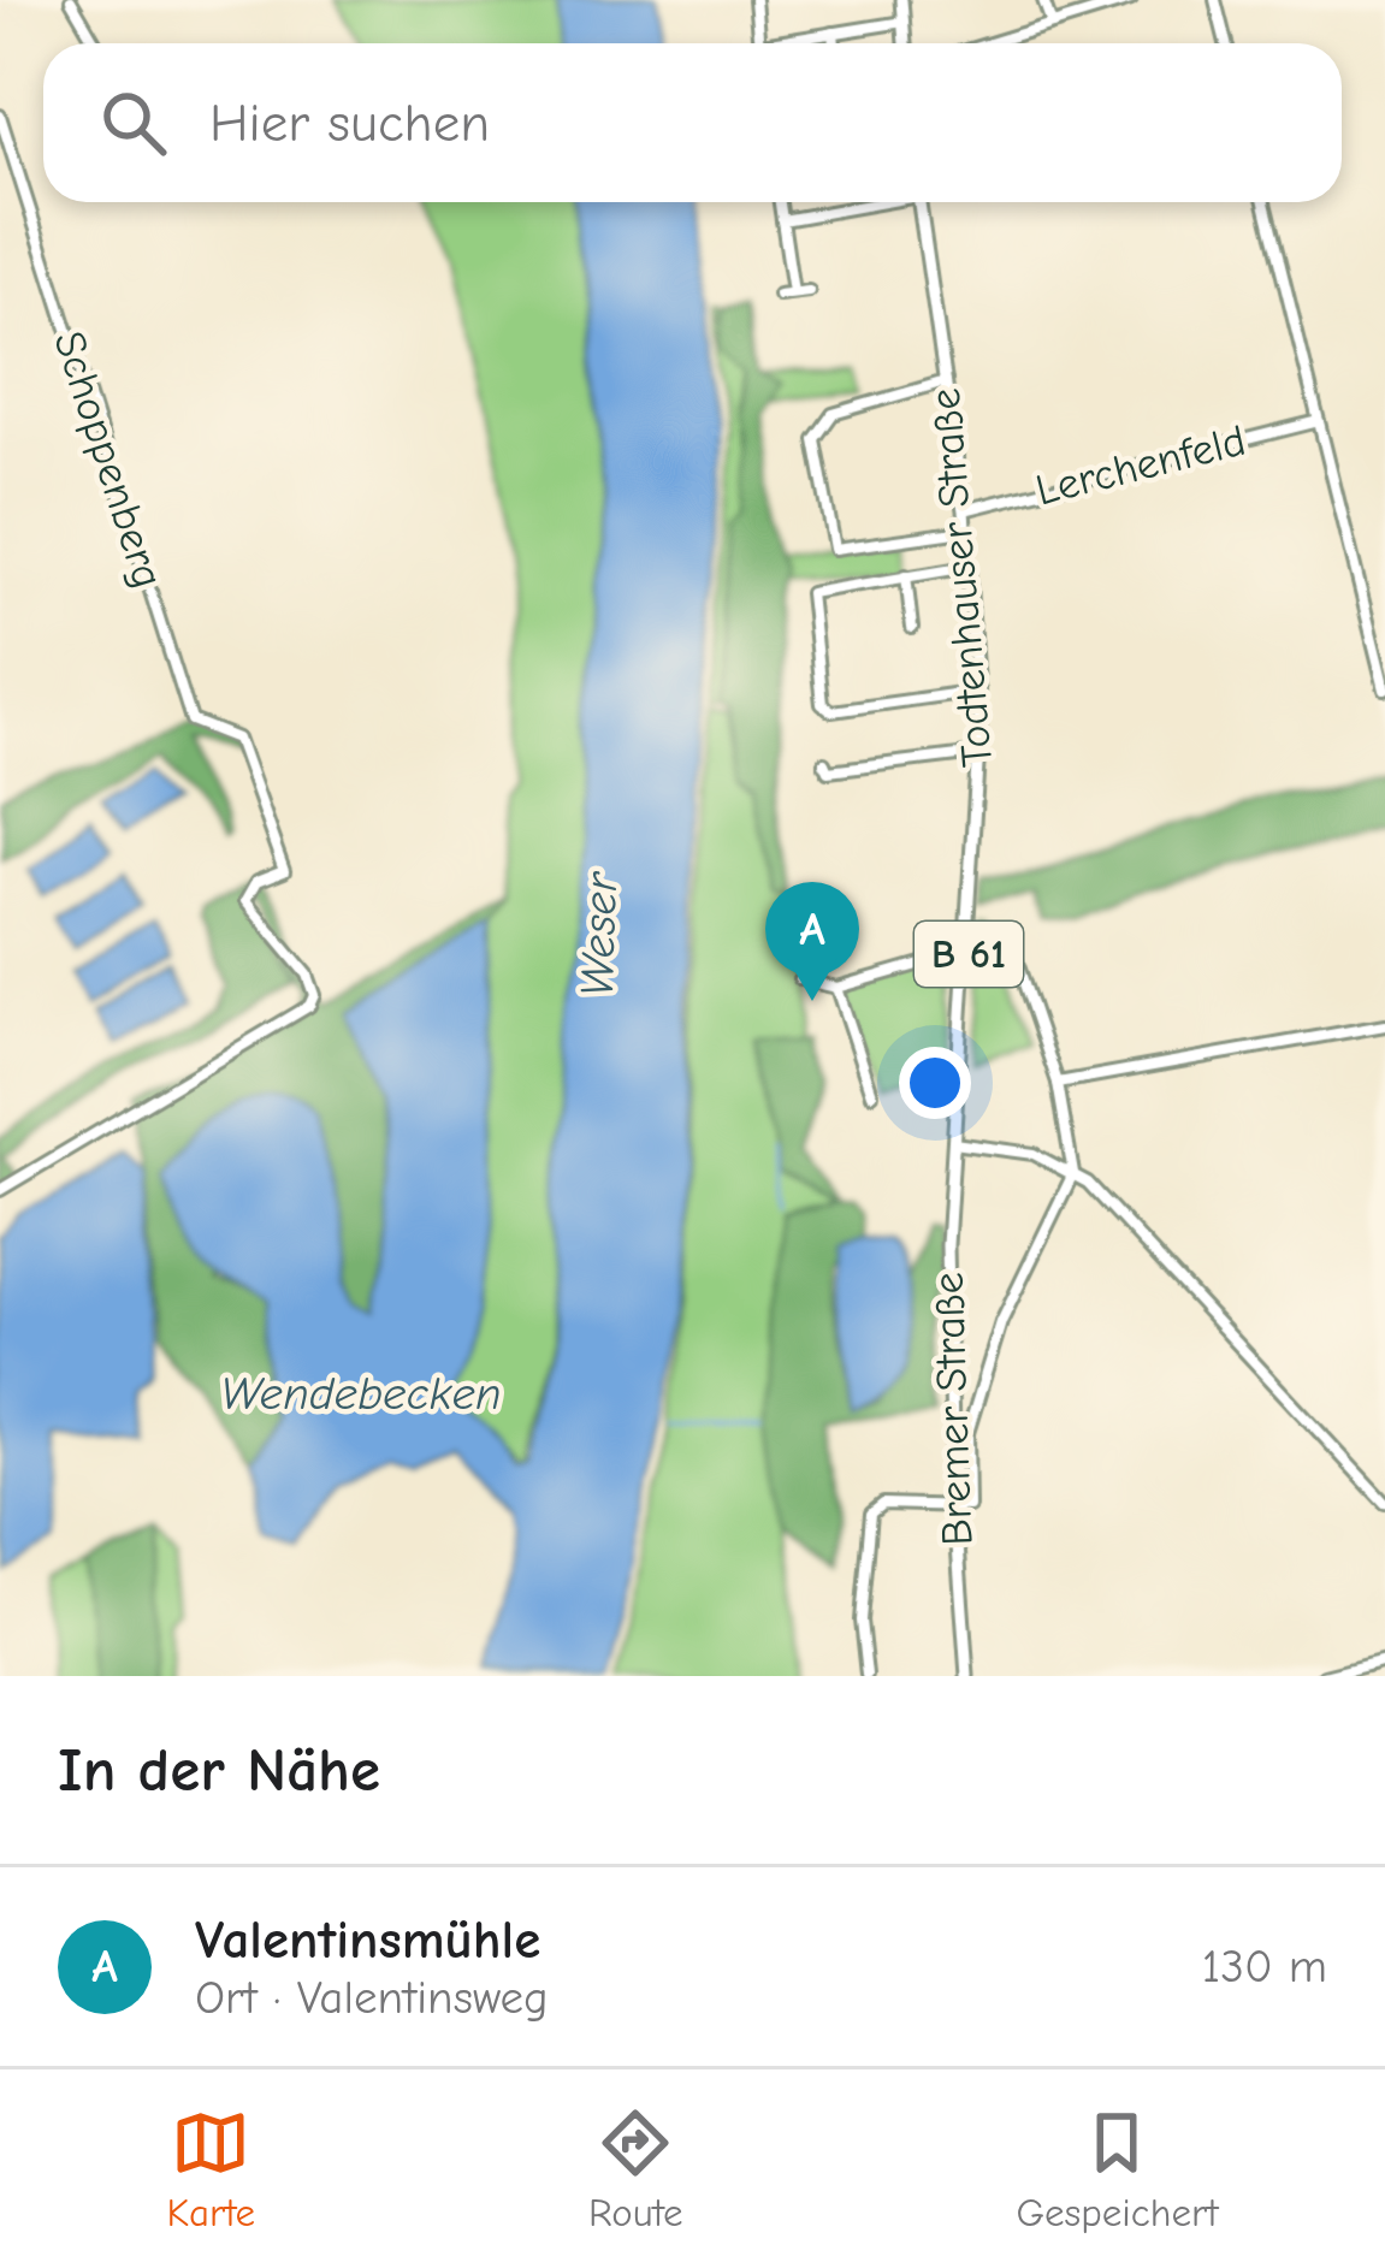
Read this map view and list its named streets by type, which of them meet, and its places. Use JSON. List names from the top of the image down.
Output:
{
  "streets": {
    "main road": ["Todtenhauser Straße", "B 61", "Bremer Straße"],
    "street": ["Schoppenberg", "Lerchenfeld"]
  },
  "crossings": [
    ["Lerchenfeld", "Todtenhauser Straße"],
    ["Todtenhauser Straße", "Bremer Straße"]
  ],
  "water": ["Weser", "Wendebecken"],
  "page": {
    "search": "Hier suchen",
    "pins": "A",
    "heading": "In der Nähe",
    "list": [
      {
        "mark": "A",
        "name": "Valentinsmühle",
        "note": "Ort · Valentinsweg",
        "value": "130 m"
      }
    ],
    "nav": ["Karte", "Route", "Gespeichert"]
  }
}
